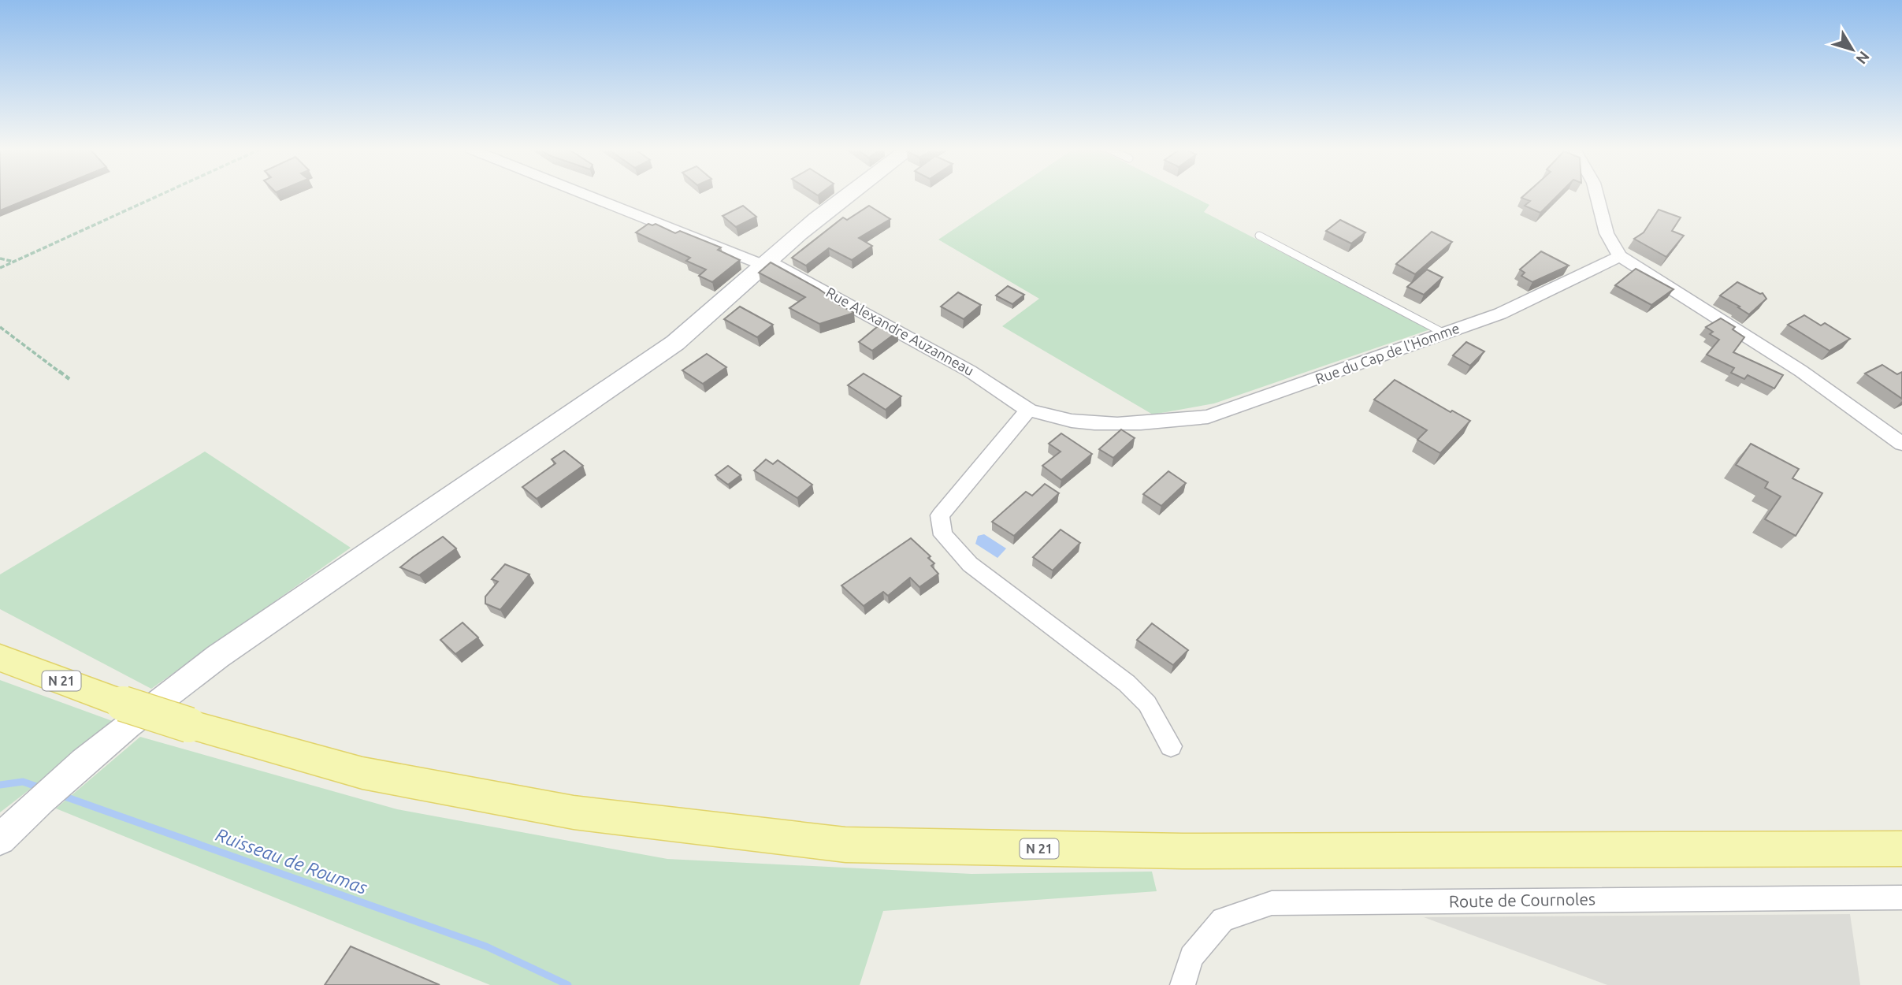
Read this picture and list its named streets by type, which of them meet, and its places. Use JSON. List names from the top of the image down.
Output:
{
  "streets": {
    "main road": ["N 21"],
    "street": ["Rue Alexandre Auzanneau", "Rue du Cap de l'Homme", "Route de Cournoles"]
  },
  "crossings": [
    ["Rue Alexandre Auzanneau", "Rue du Cap de l'Homme"]
  ],
  "water": ["Ruisseau de Roumas"],
  "north": "bottom right"
}
